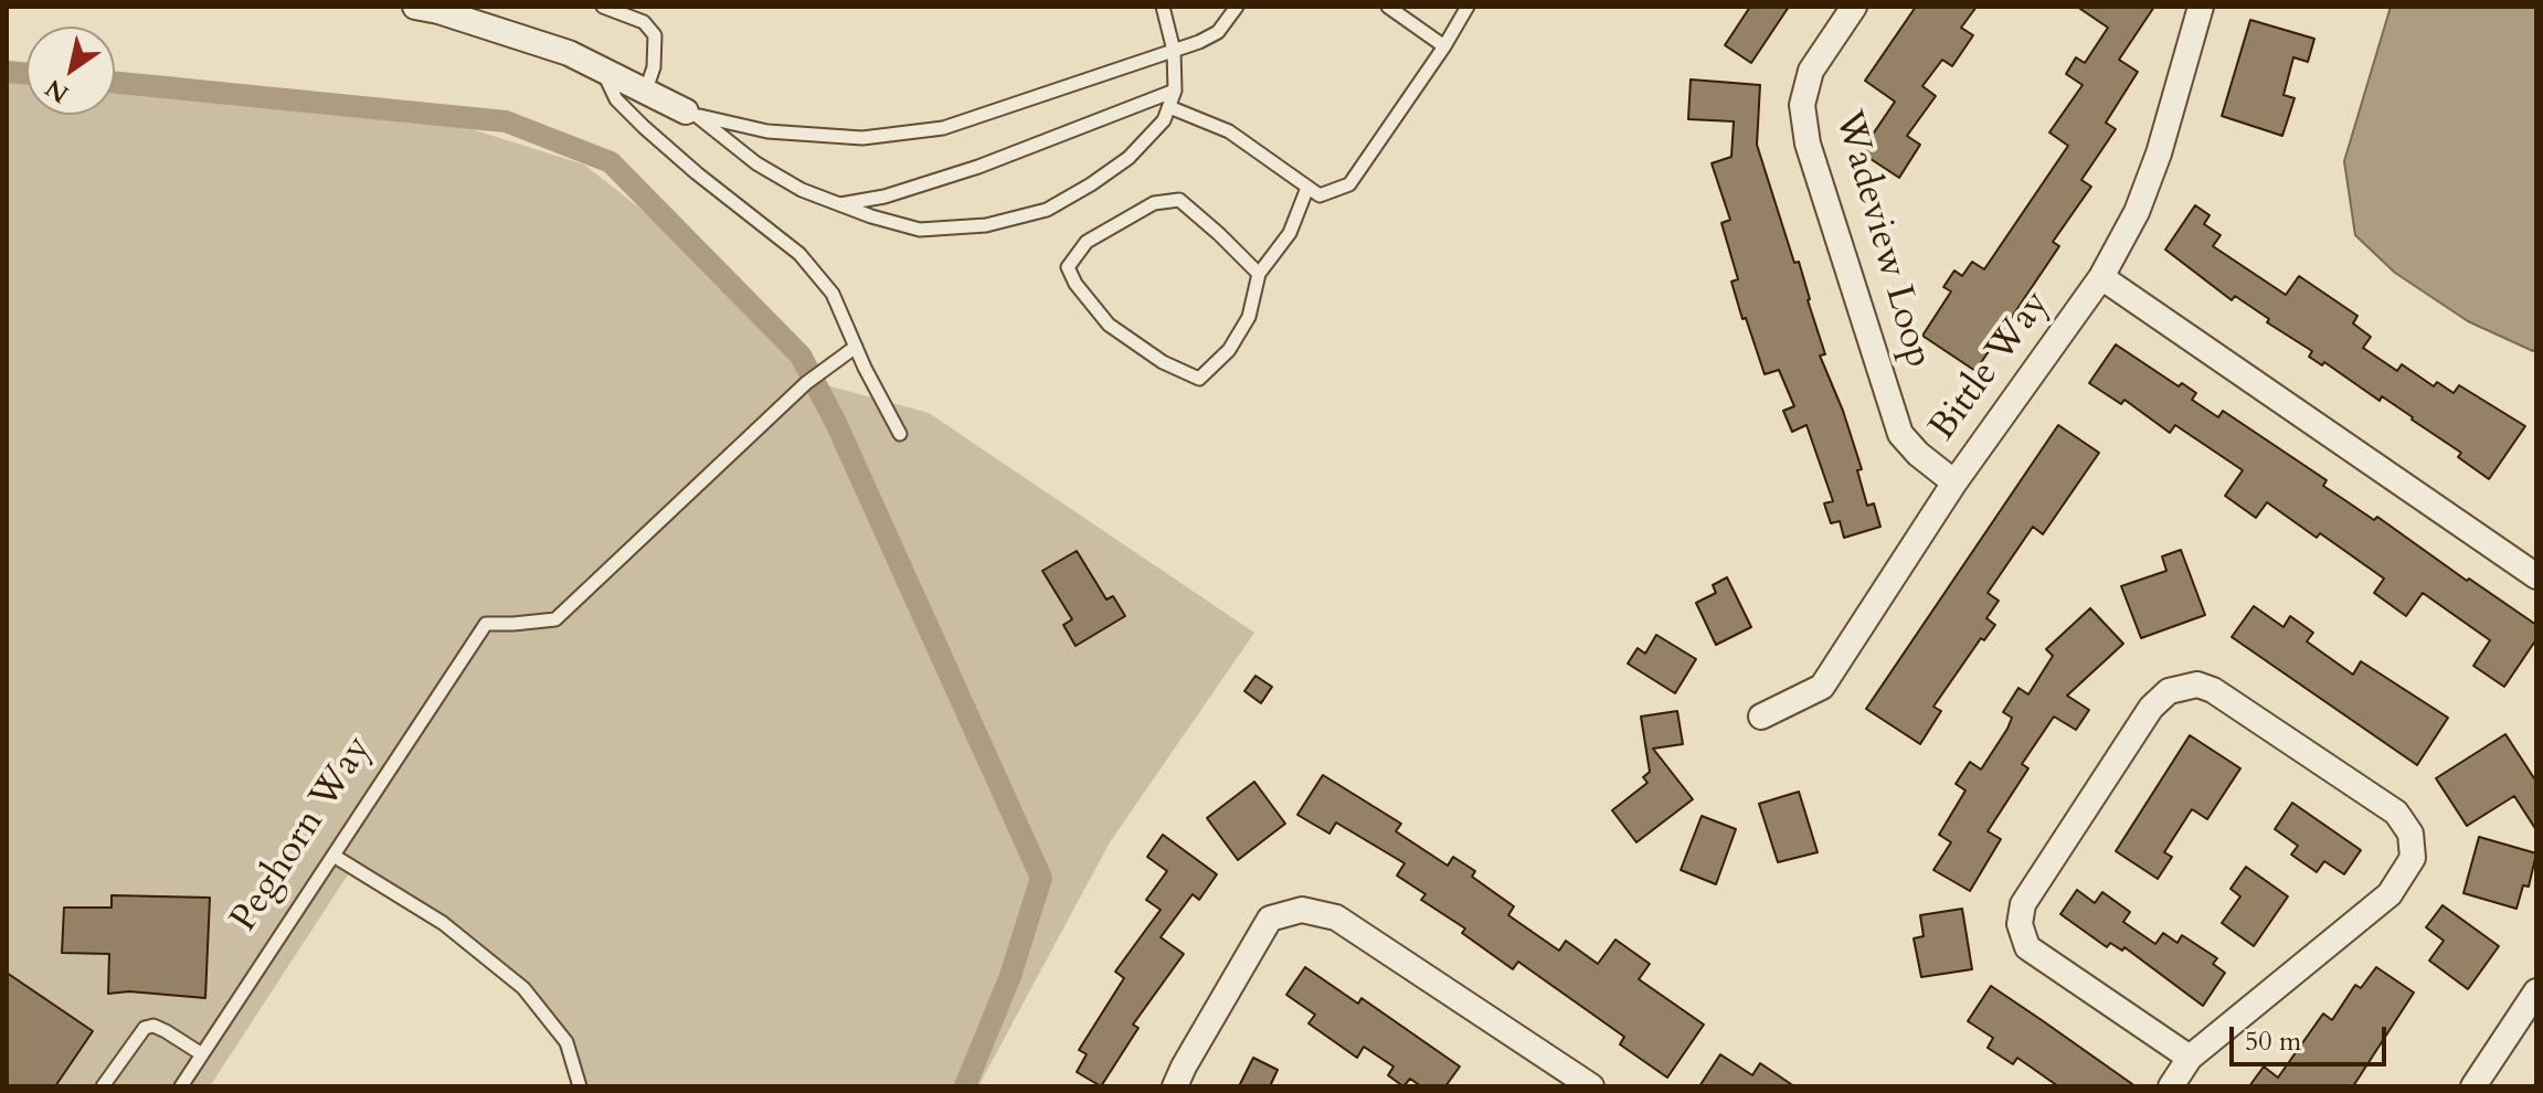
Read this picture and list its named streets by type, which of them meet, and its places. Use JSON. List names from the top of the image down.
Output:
{
  "streets": {
    "street": ["Wadeview Loop", "Bittle Way"],
    "lane": ["Peghorn Way"]
  },
  "crossings": [
    ["Wadeview Loop", "Bittle Way"]
  ],
  "scale_bar": "50 m",
  "north": "bottom left"
}
